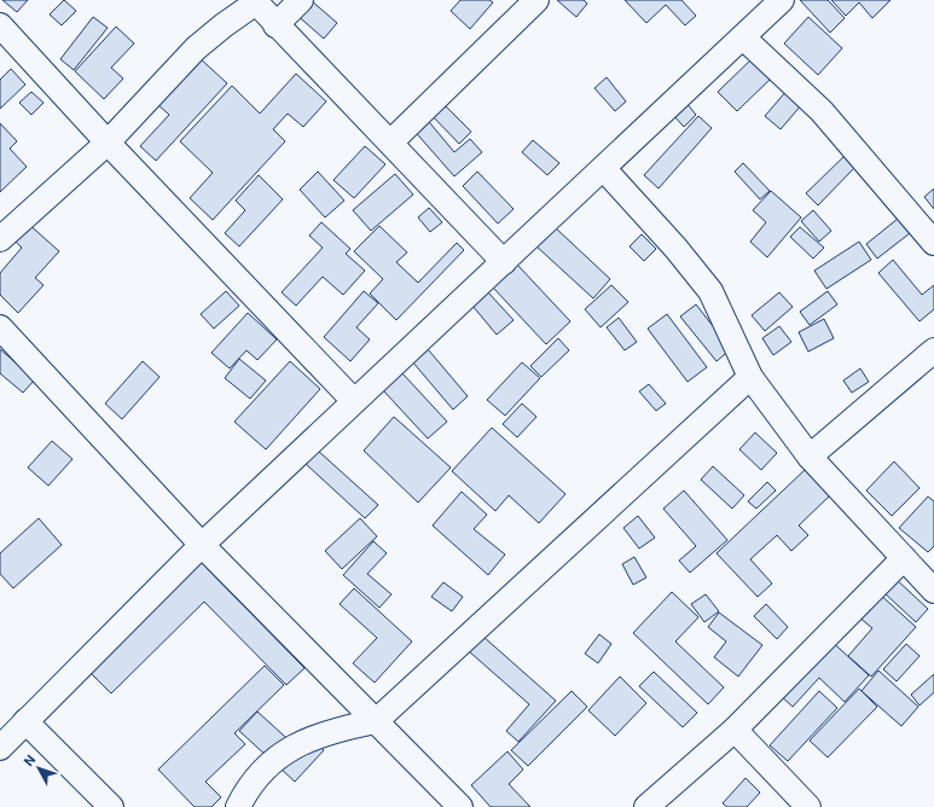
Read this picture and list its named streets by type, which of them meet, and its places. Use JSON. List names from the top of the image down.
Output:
{
  "north": "top left"
}
